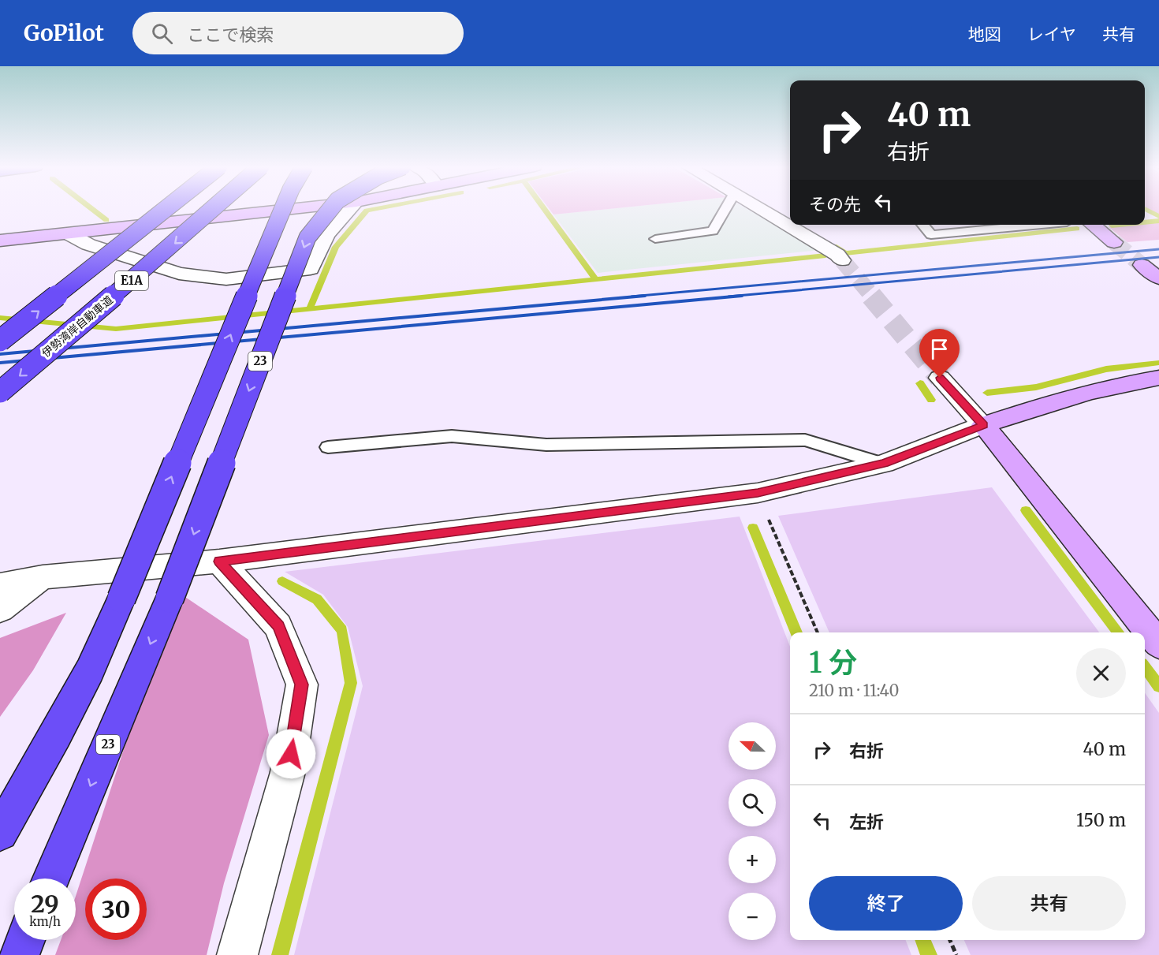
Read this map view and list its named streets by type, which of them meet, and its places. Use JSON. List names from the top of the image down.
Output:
{
  "streets": {
    "highway": ["E1A", "伊勢湾岸自動車道", "23"]
  },
  "north": "left",
  "page": {
    "header": "GoPilot",
    "search": "ここで検索",
    "nav": ["地図", "レイヤ", "共有"],
    "turn": ["40 m", "右折"],
    "then": "その先",
    "heading": ["1 分", "210 m · 11:40"],
    "list": [
      {
        "name": "右折",
        "value": "40 m"
      },
      {
        "name": "左折",
        "value": "150 m"
      }
    ],
    "map_buttons": ["+", "−"],
    "buttons": ["終了", "共有"],
    "speed": "29 km/h",
    "limit": "30"
  }
}
